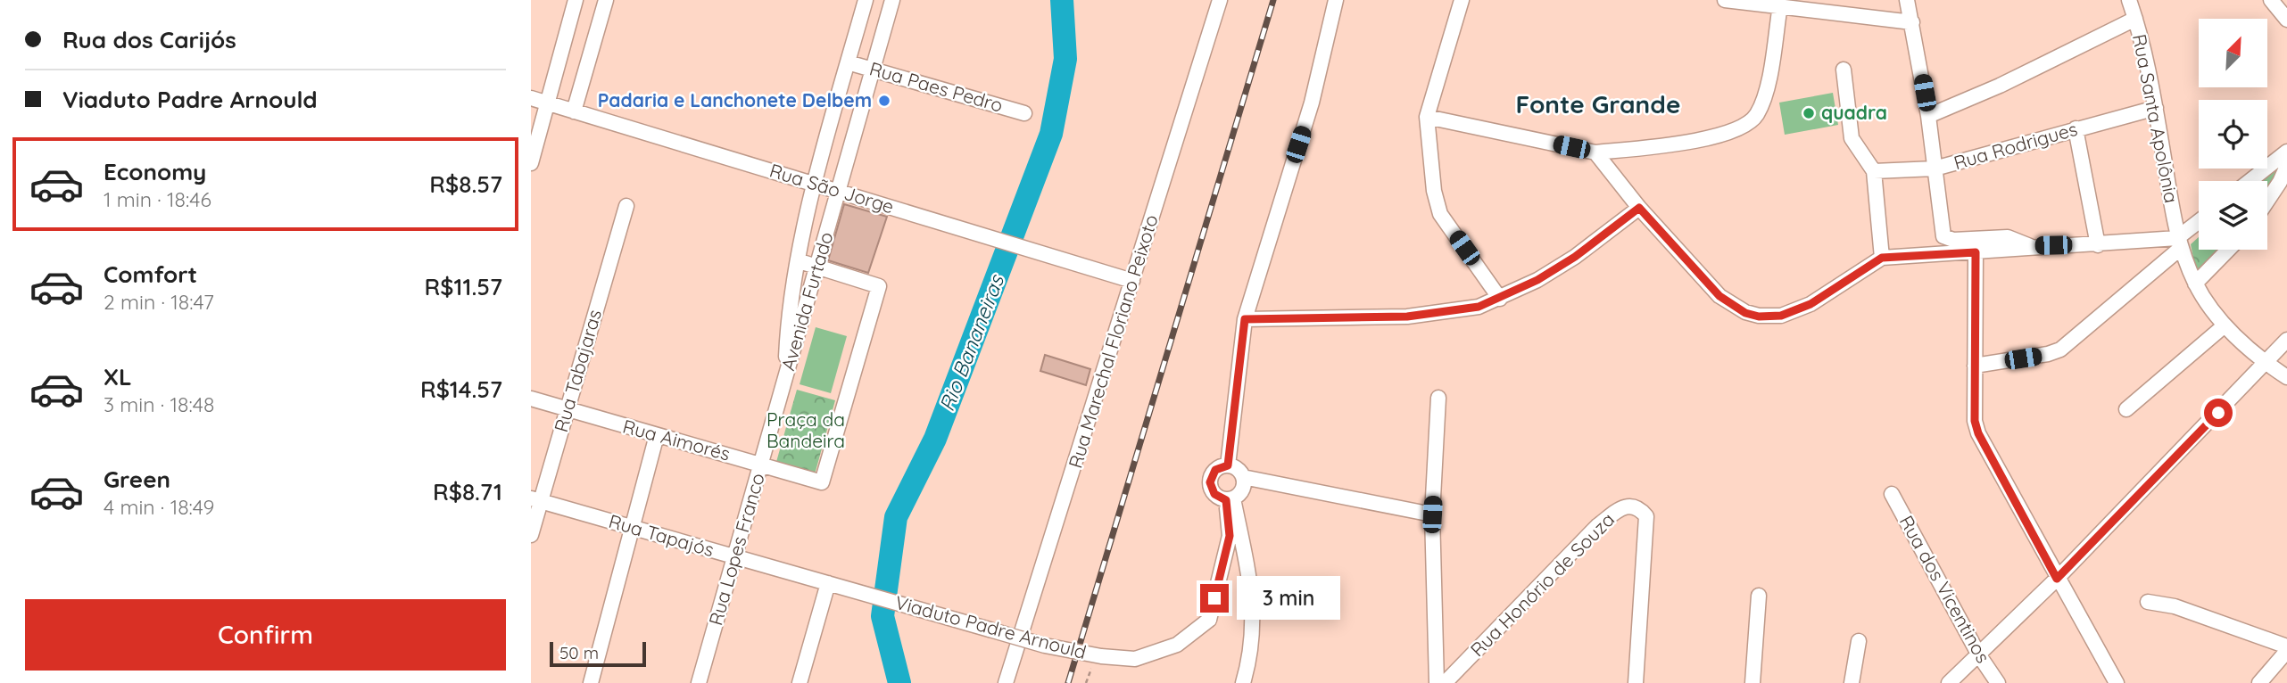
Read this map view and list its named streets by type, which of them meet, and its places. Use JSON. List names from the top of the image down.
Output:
{
  "streets": {
    "street": [
      "Rua Paes Pedro",
      "Rua Santa Apolônia",
      "Rua Rodrigues",
      "Rua São Jorge",
      "Avenida Furtado",
      "Rua Marechal Floriano Peixoto",
      "Rua Tabajaras",
      "Rua Aimorés",
      "Rua Tapajós",
      "Rua Lopes Franco",
      "Rua Honório de Souza",
      "Rua dos Vicentinos",
      "Viaduto Padre Arnould"
    ]
  },
  "crossings": [
    ["Rua Paes Pedro", "Avenida Furtado"],
    ["Rua Santa Apolônia", "Rua Rodrigues"],
    ["Rua São Jorge", "Avenida Furtado"],
    ["Rua São Jorge", "Rua Marechal Floriano Peixoto"],
    ["Avenida Furtado", "Rua Aimorés"],
    ["Avenida Furtado", "Rua Lopes Franco"],
    ["Rua Tabajaras", "Rua Aimorés"],
    ["Rua Tabajaras", "Rua Tapajós"],
    ["Rua Aimorés", "Rua Lopes Franco"],
    ["Rua Tapajós", "Rua Lopes Franco"],
    ["Rua Tapajós", "Viaduto Padre Arnould"]
  ],
  "districts": ["Fonte Grande"],
  "water": ["Rio Bananeiras"],
  "parks": ["Praça da Bandeira"],
  "places": ["Padaria e Lanchonete Delbem", "quadra"],
  "scale_bar": "50 m",
  "north": "top right",
  "page": {
    "banner": ["Rua dos Carijós", "Viaduto Padre Arnould"],
    "list": [
      {
        "name": "Economy",
        "note": "1 min · 18:46",
        "value": "R$8.57"
      },
      {
        "name": "Comfort",
        "note": "2 min · 18:47",
        "value": "R$11.57"
      },
      {
        "name": "XL",
        "note": "3 min · 18:48",
        "value": "R$14.57"
      },
      {
        "name": "Green",
        "note": "4 min · 18:49",
        "value": "R$8.71"
      }
    ],
    "bubble": "3 min",
    "buttons": "Confirm",
    "scale": "50 m"
  }
}
